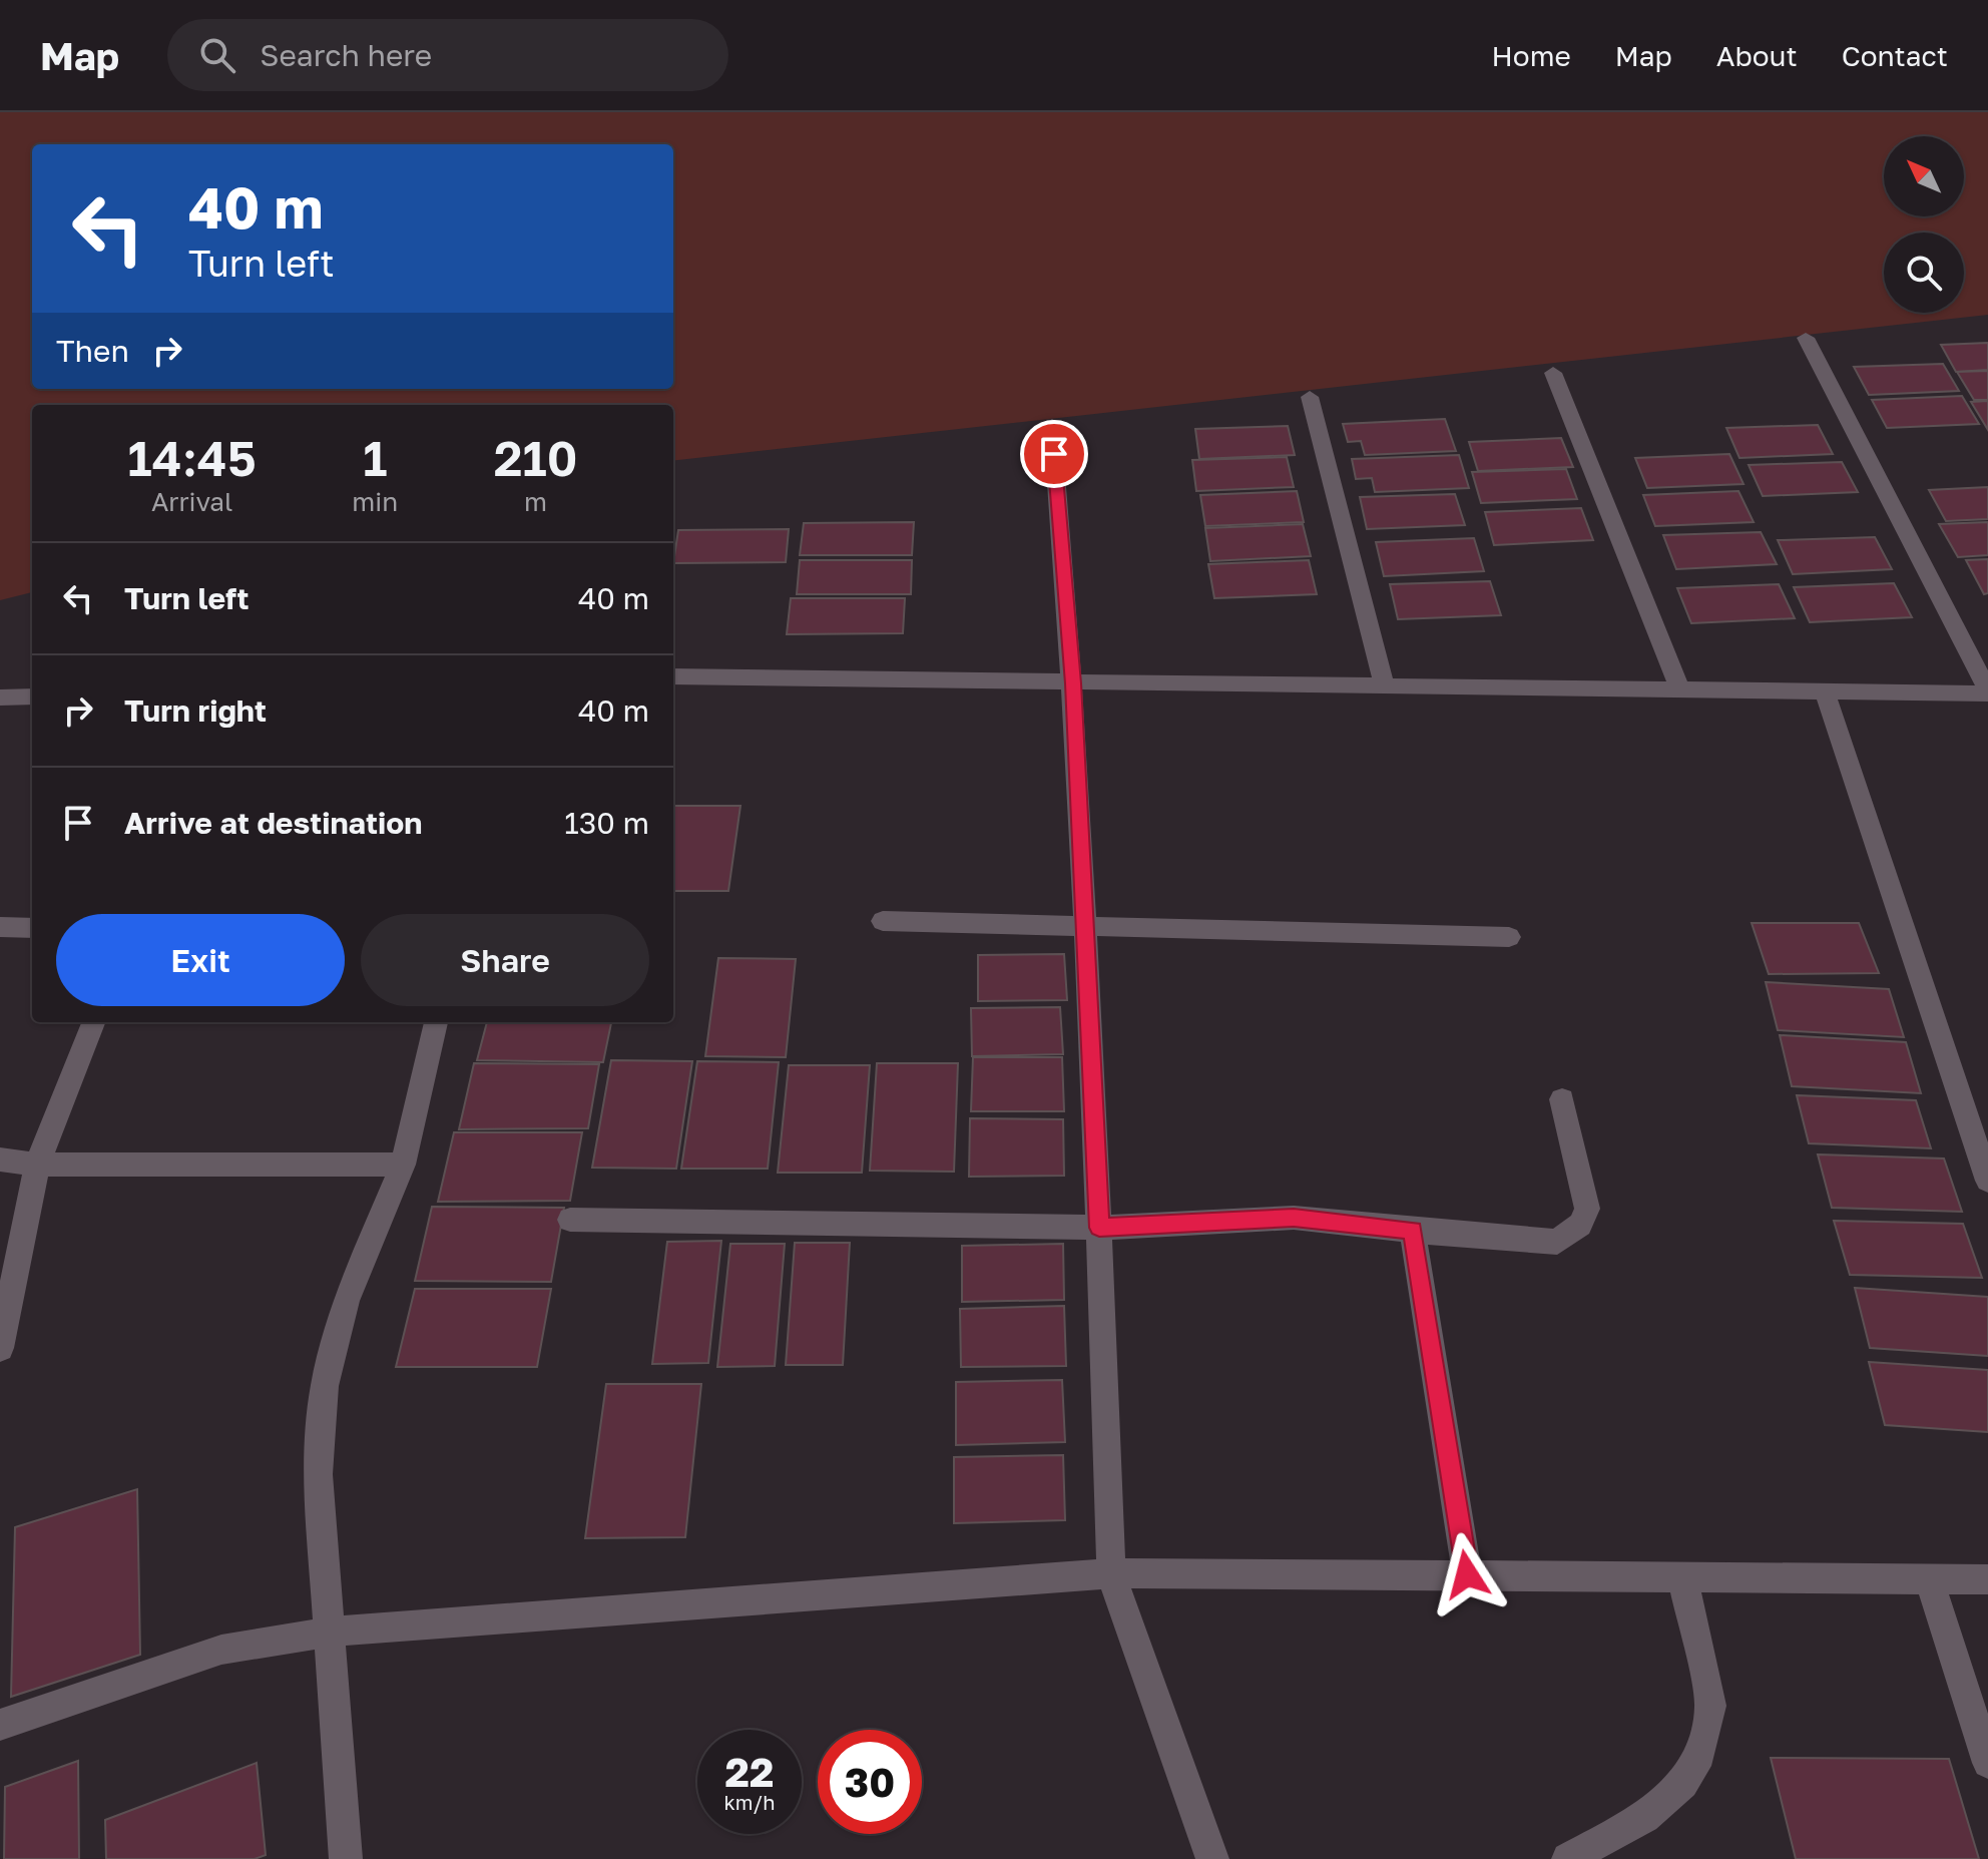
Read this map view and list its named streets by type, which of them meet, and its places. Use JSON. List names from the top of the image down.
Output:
{
  "north": "top left",
  "page": {
    "header": "Map",
    "search": "Search here",
    "nav": [
      "Home",
      "Map",
      "About",
      "Contact"
    ],
    "turn": ["40 m", "Turn left"],
    "then": "Then",
    "eta": [
      "14:45",
      "Arrival",
      "1",
      "min",
      "210",
      "m"
    ],
    "list": [
      {
        "name": "Turn left",
        "value": "40 m"
      },
      {
        "name": "Turn right",
        "value": "40 m"
      },
      {
        "name": "Arrive at destination",
        "value": "130 m"
      }
    ],
    "buttons": ["Exit", "Share"],
    "speed": "22 km/h",
    "limit": "30"
  }
}
